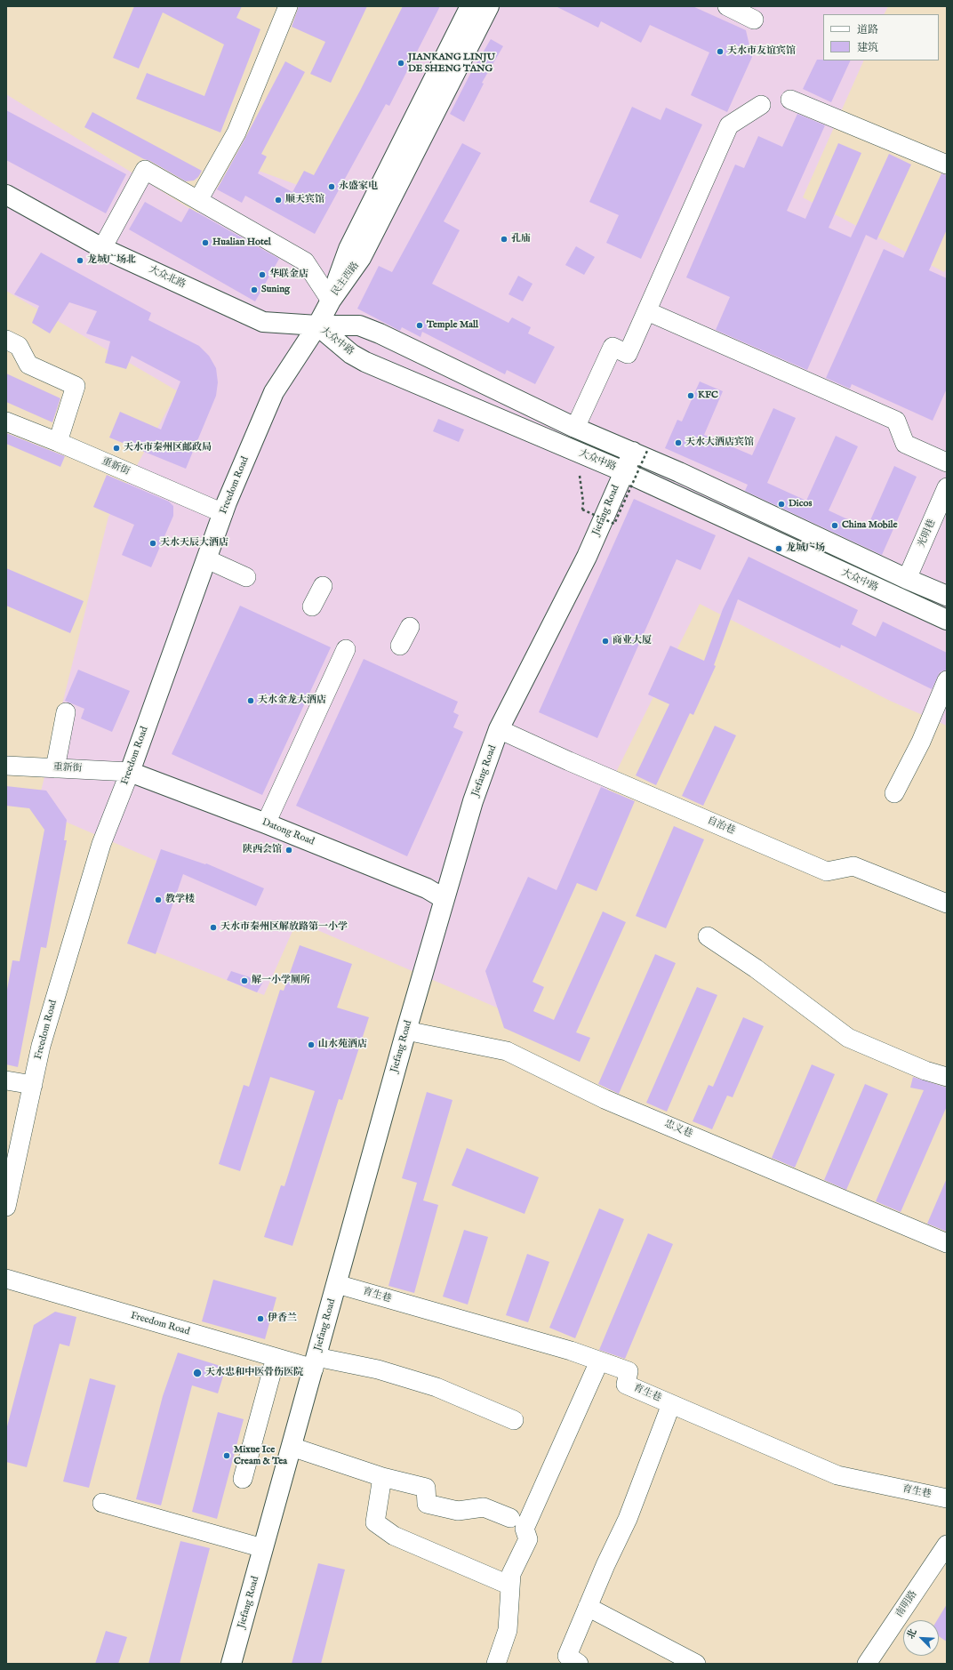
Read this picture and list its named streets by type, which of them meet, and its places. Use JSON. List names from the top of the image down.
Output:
{
  "streets": {
    "main road": [
      "大众北路",
      "民主西路",
      "大众中路",
      "Freedom Road",
      "Jiefang Road",
      "Datong Road"
    ],
    "street": [
      "重新街",
      "光明巷",
      "自治巷",
      "忠义巷",
      "育生巷",
      "南明路"
    ]
  },
  "crossings": [
    ["大众北路", "大众中路"],
    ["大众北路", "Freedom Road"],
    ["民主西路", "Freedom Road"],
    ["大众中路", "Freedom Road"],
    ["大众中路", "Jiefang Road"],
    ["大众中路", "光明巷"],
    ["重新街", "Freedom Road"],
    ["重新街", "Datong Road"],
    ["Freedom Road", "Jiefang Road"],
    ["Freedom Road", "Datong Road"],
    ["Jiefang Road", "自治巷"],
    ["Jiefang Road", "Datong Road"],
    ["Jiefang Road", "忠义巷"],
    ["Jiefang Road", "育生巷"]
  ],
  "places": [
    "天水市友谊宾馆",
    "JIANKANG LINJU DE SHENG TANG",
    "永盛家电",
    "顺天宾馆",
    "孔庙",
    "Hualian Hotel",
    "龙城广场北",
    "华联金店",
    "Suning",
    "Temple Mall",
    "KFC",
    "天水大酒店宾馆",
    "天水市秦州区邮政局",
    "Dicos",
    "China Mobile",
    "天水天辰大酒店",
    "龙城广场",
    "商业大厦",
    "天水金龙大酒店",
    "陕西会馆",
    "教学楼",
    "天水市秦州区解放路第一小学",
    "解一小学厕所",
    "山水苑酒店",
    "伊香兰",
    "天水忠和中医骨伤医院",
    "Mixue Ice Cream & Tea"
  ],
  "legend": ["道路", "建筑"],
  "north": "top left"
}
